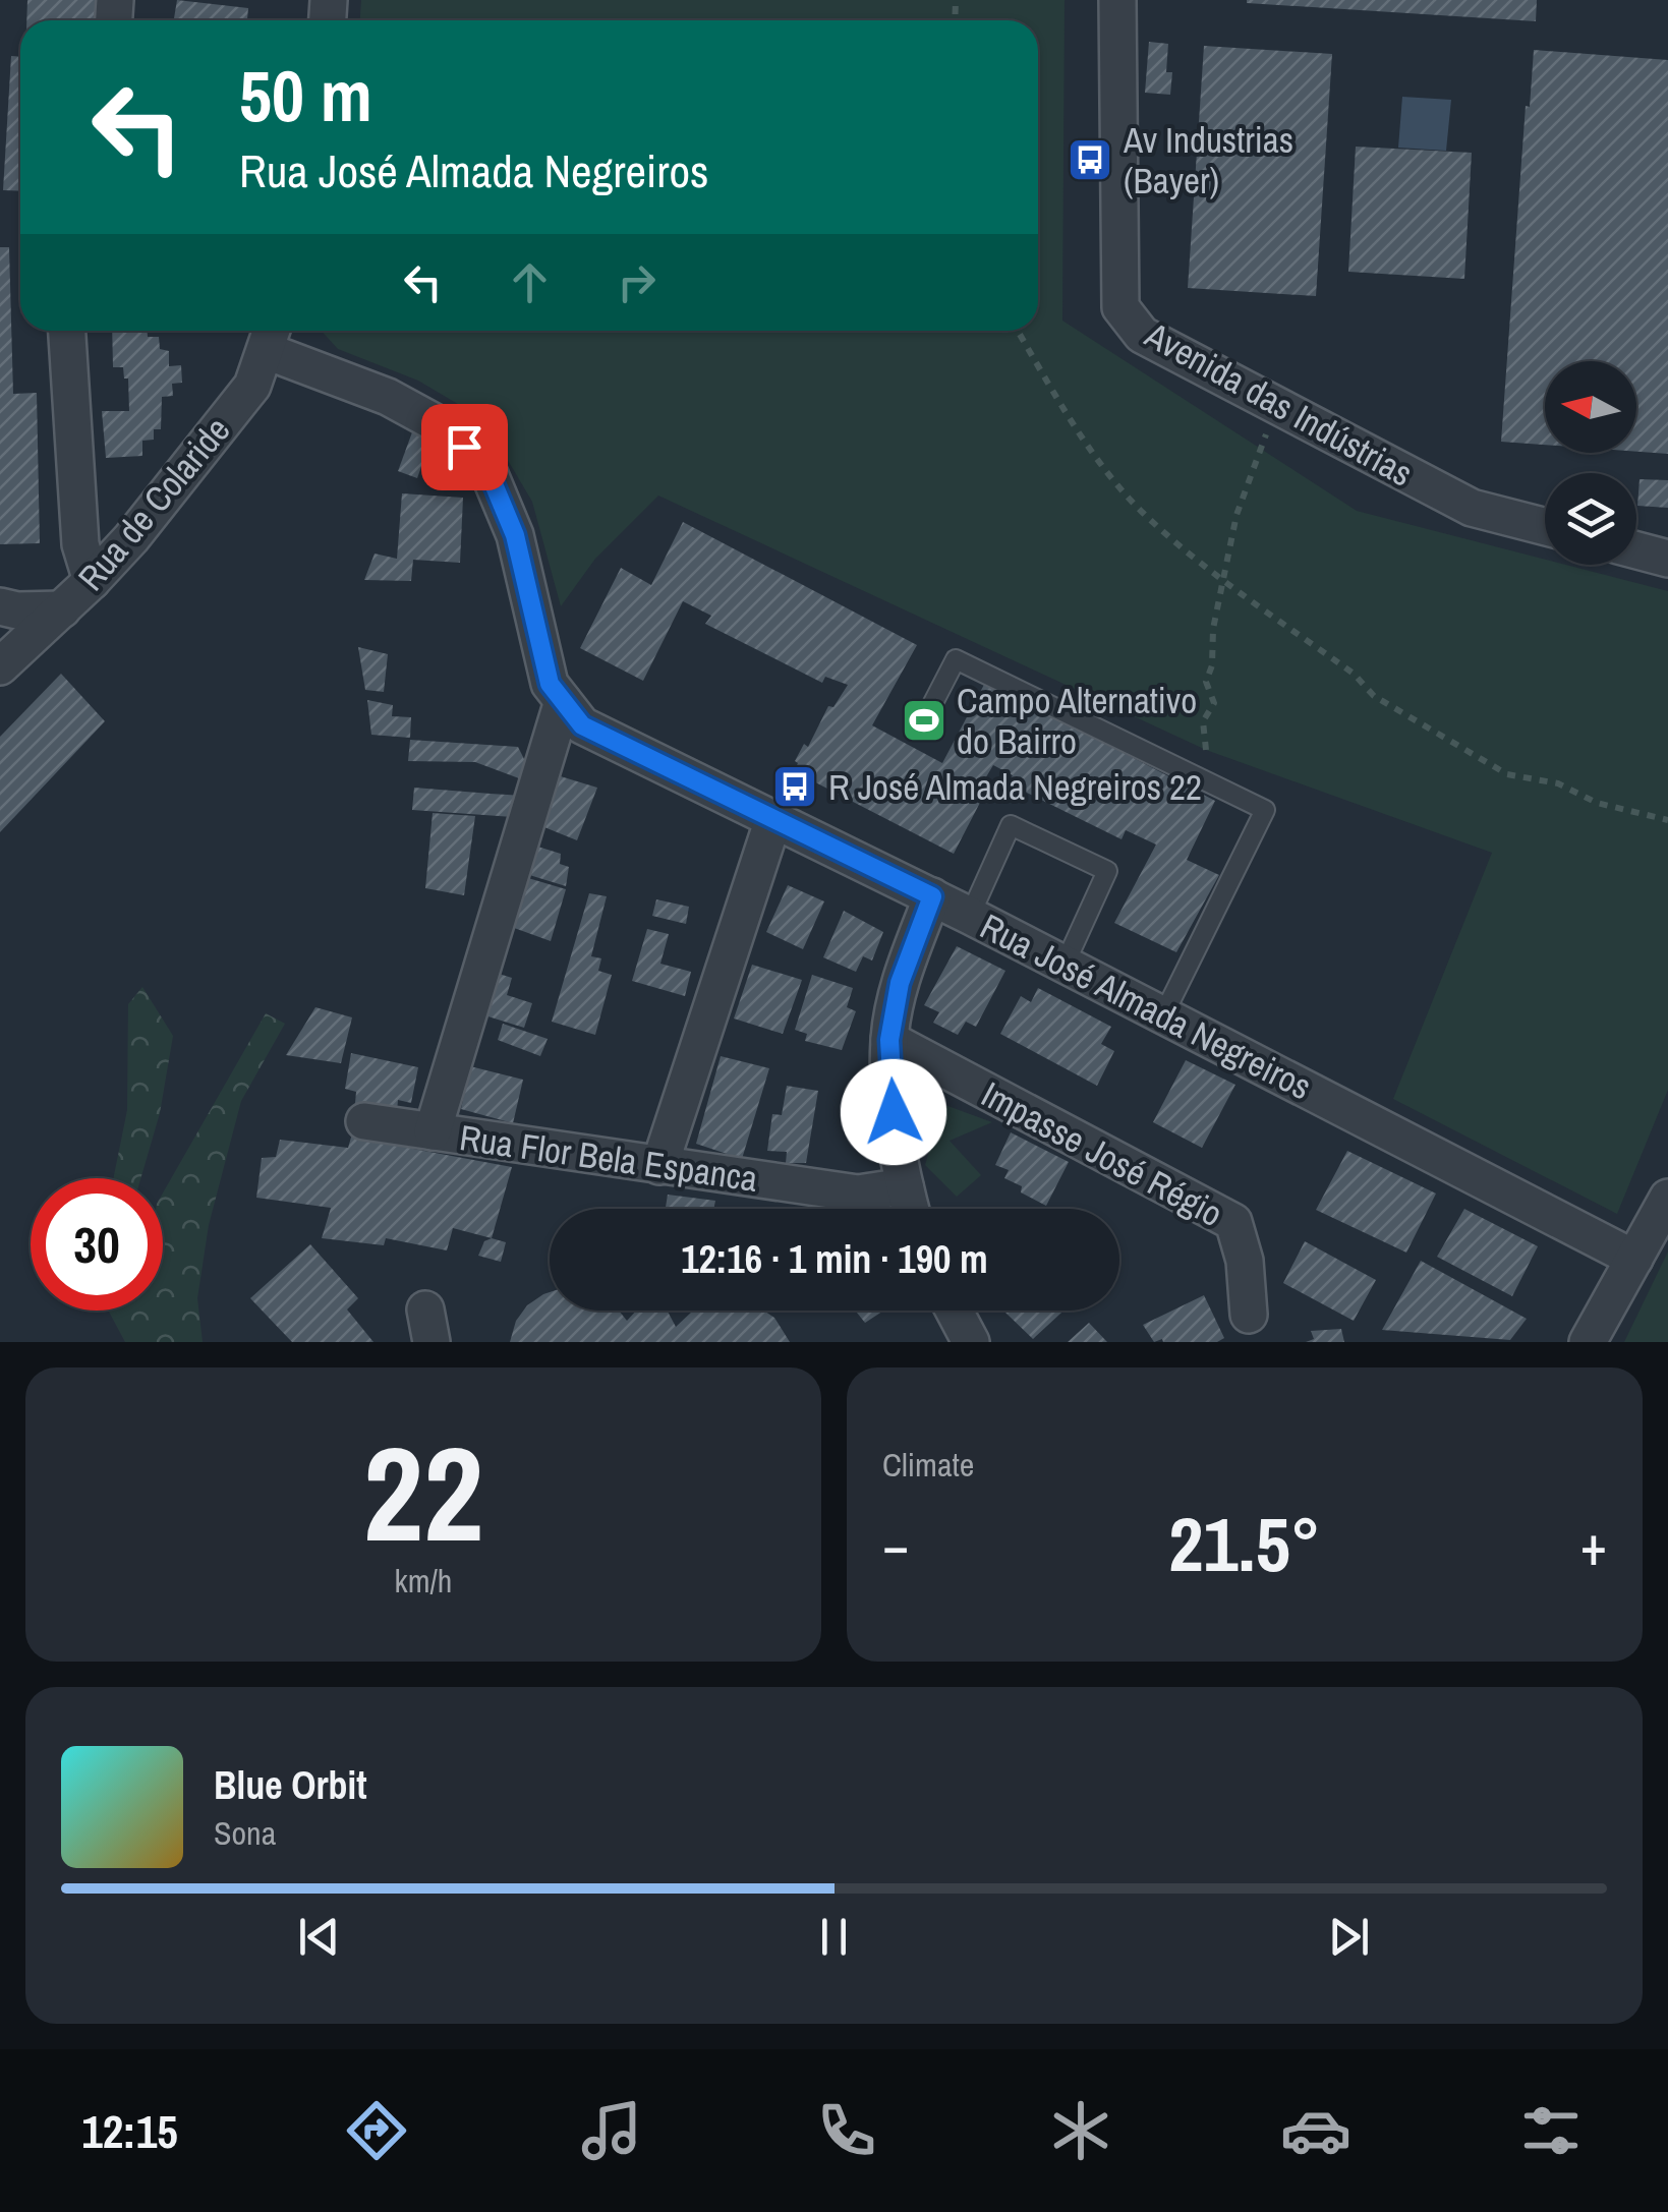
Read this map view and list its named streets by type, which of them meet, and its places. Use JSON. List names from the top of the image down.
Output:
{
  "streets": {
    "street": [
      "Avenida das Indústrias",
      "Rua de Colaride",
      "Rua José Almada Negreiros",
      "Impasse José Régio",
      "Rua Flor Bela Espanca"
    ]
  },
  "crossings": [
    ["Rua de Colaride", "Rua José Almada Negreiros"]
  ],
  "places": {
    "bus stop": ["Av Industrias (Bayer)", "R José Almada Negreiros 22"],
    "sports": ["Campo Alternativo do Bairro"]
  },
  "north": "left",
  "page": {
    "turn": ["50 m", "Rua José Almada Negreiros"],
    "limit": "30",
    "trip": "12:16 · 1 min · 190 m",
    "tile": [
      ["22", "km/h"],
      "Climate"
    ],
    "heat": ["−", "21.5°", "+"],
    "song": ["Blue Orbit", "Sona"],
    "tabs": "12:15"
  }
}
